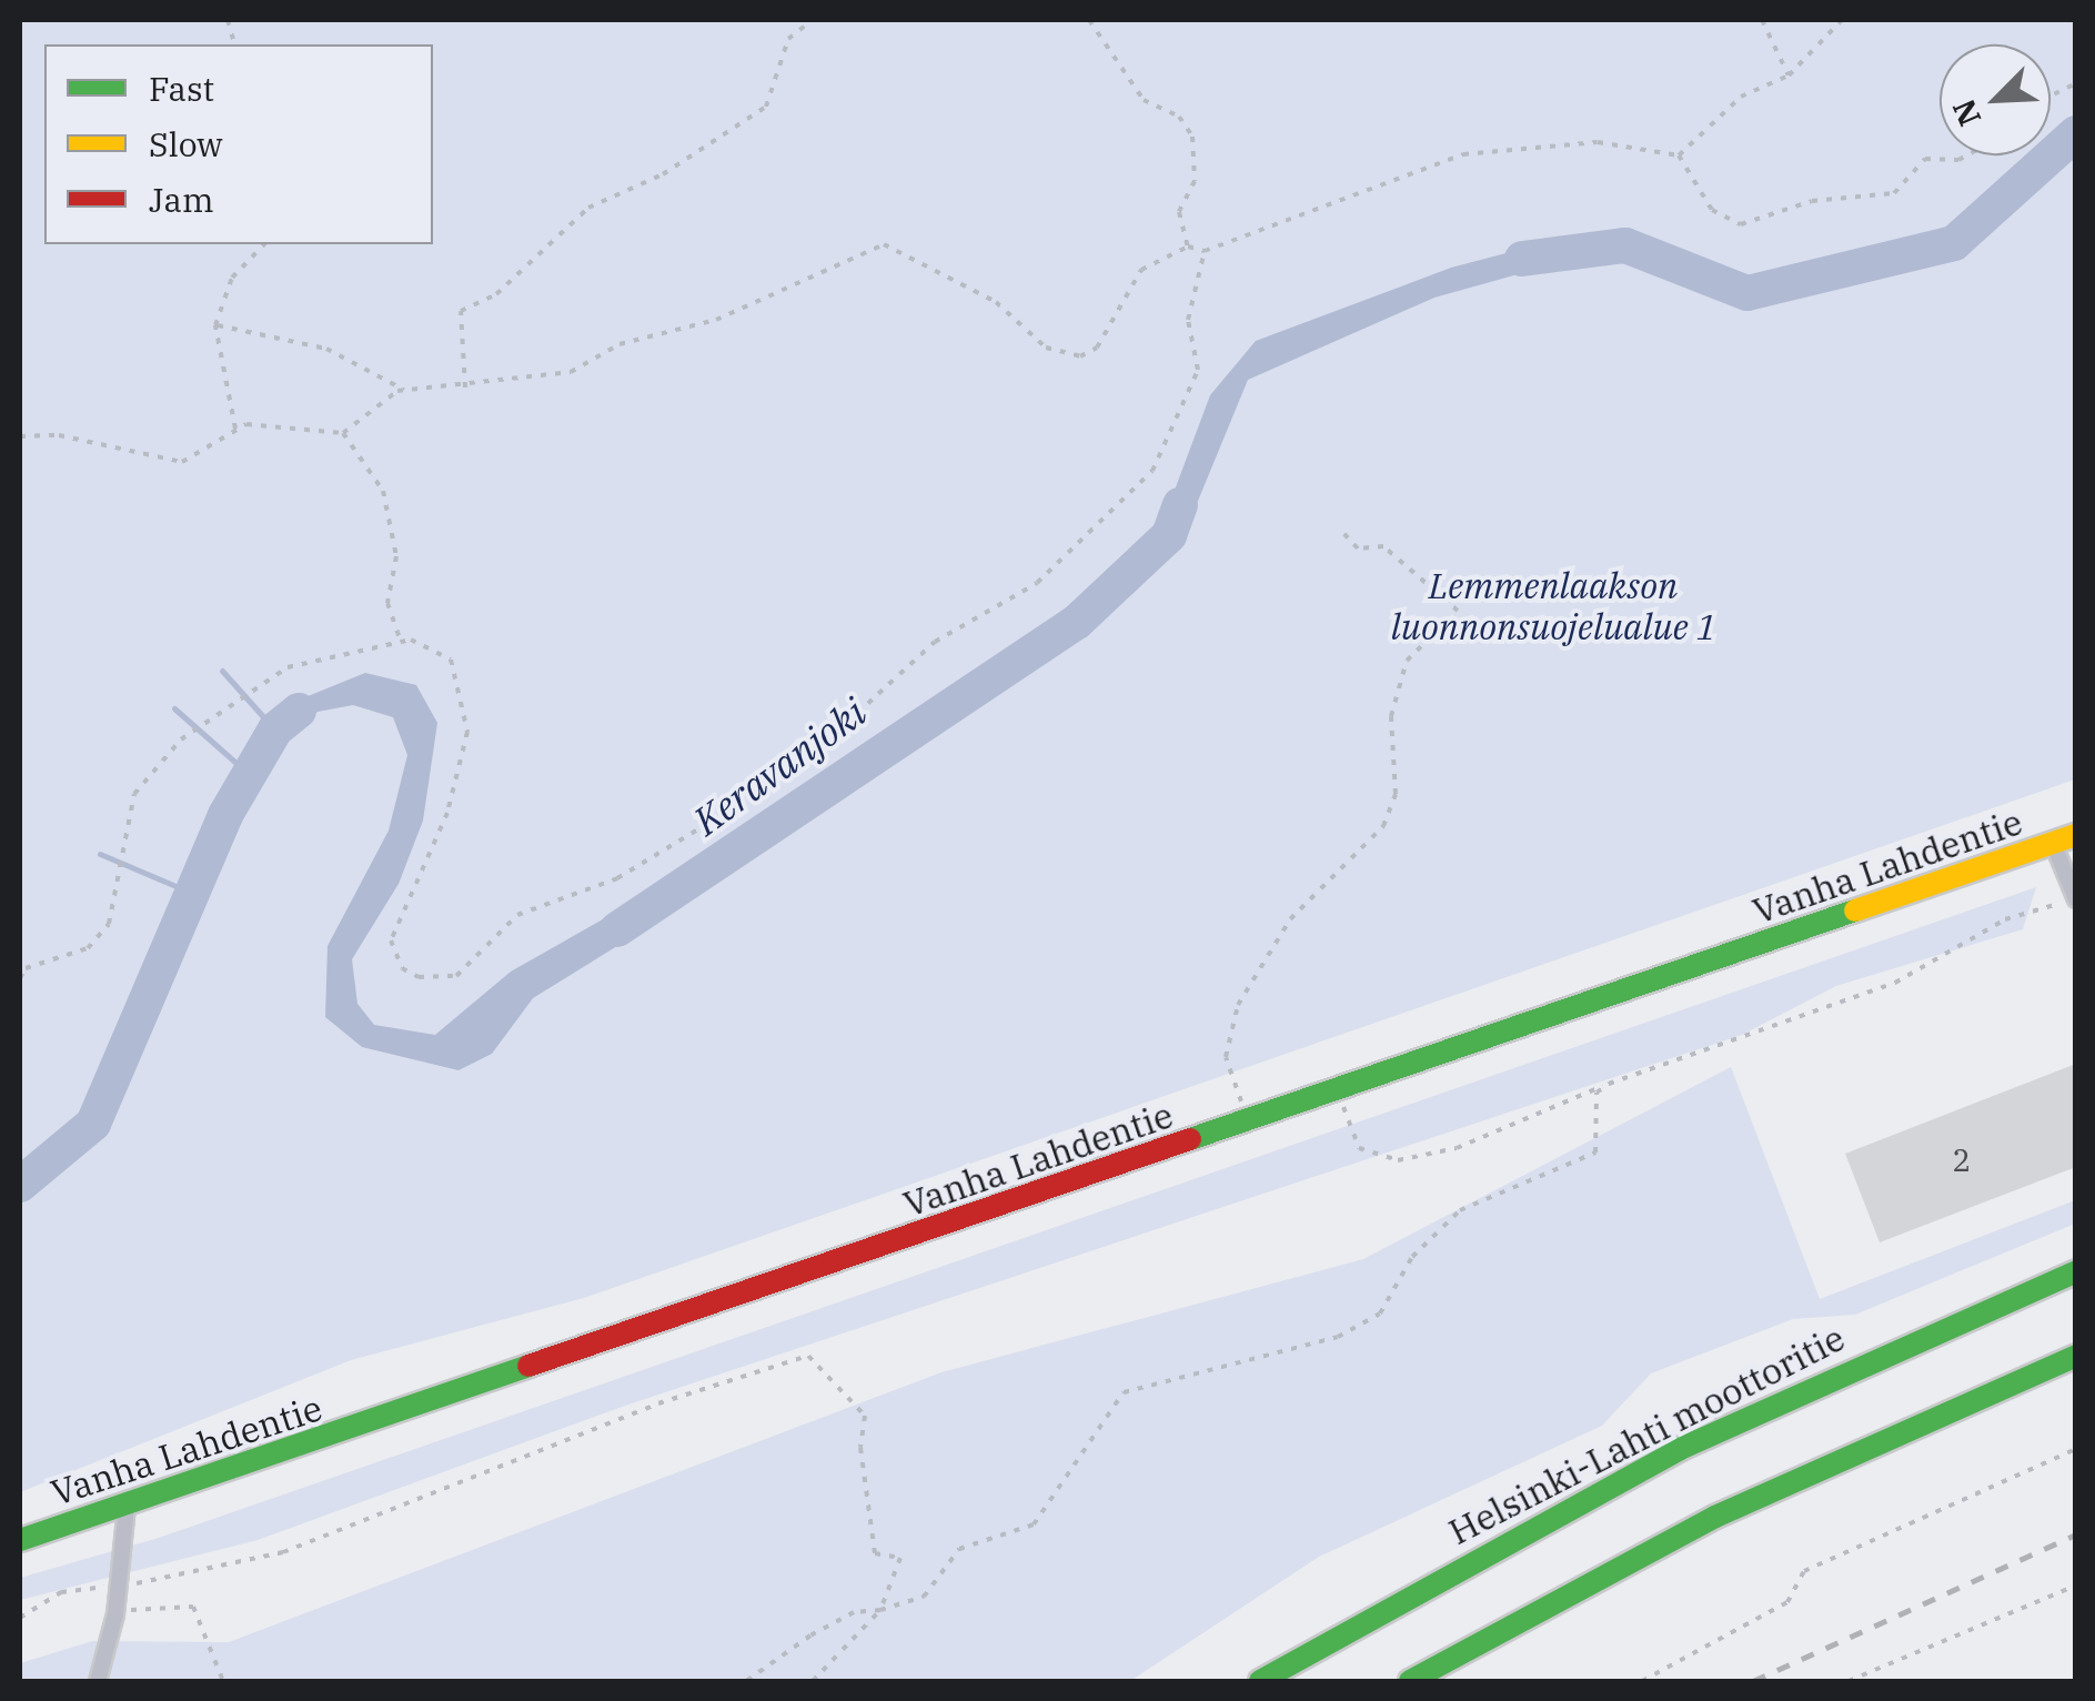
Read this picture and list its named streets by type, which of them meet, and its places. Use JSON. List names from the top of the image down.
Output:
{
  "streets": {
    "main road": ["Vanha Lahdentie", "Helsinki-Lahti moottoritie"]
  },
  "water": ["Keravanjoki"],
  "parks": ["Lemmenlaakson luonnonsuojelualue 1"],
  "house_numbers": ["2"],
  "legend": ["Fast", "Slow", "Jam"],
  "north": "bottom left"
}
